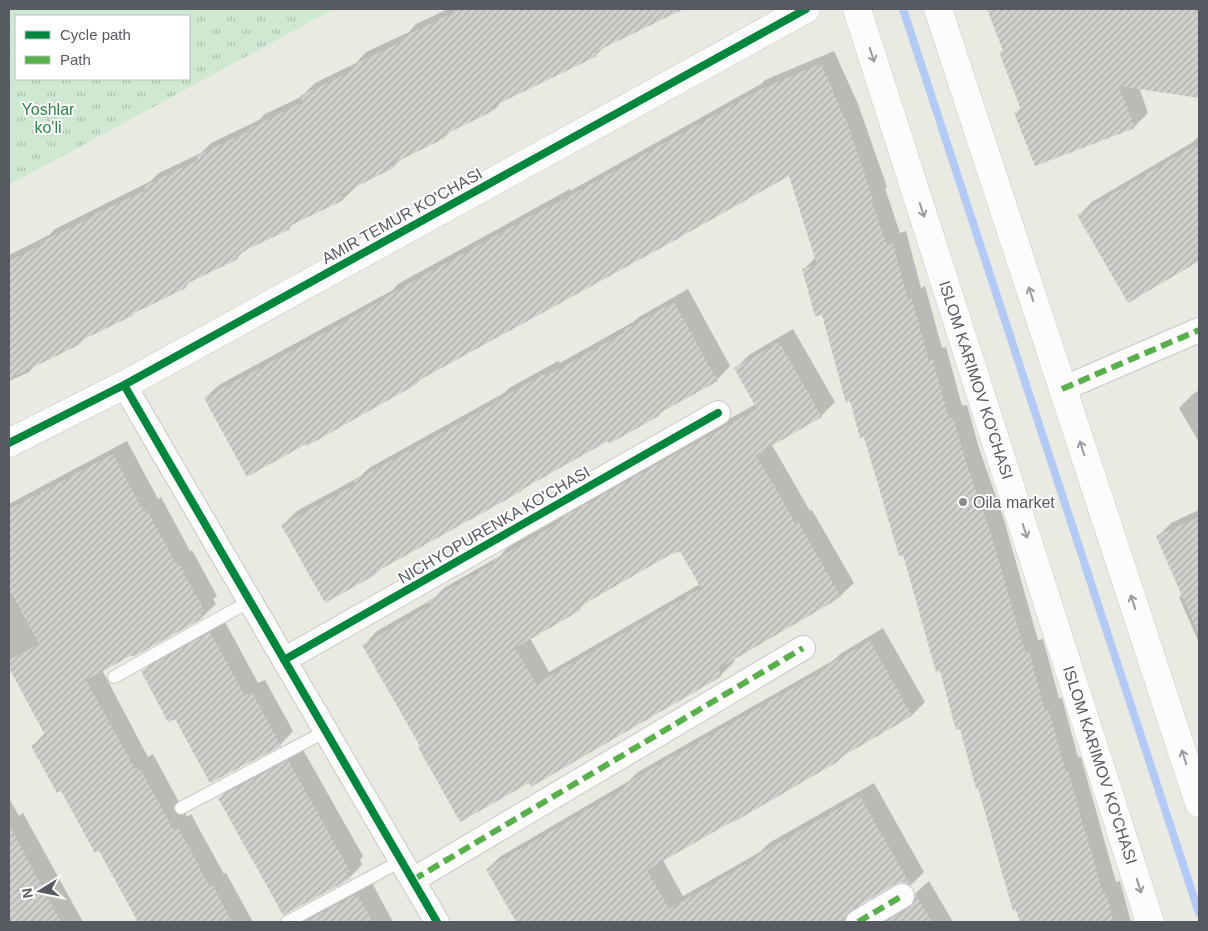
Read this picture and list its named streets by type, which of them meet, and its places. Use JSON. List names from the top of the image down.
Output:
{
  "streets": {
    "main road": ["AMIR TEMUR KO'CHASI", "ISLOM KARIMOV KO'CHASI"],
    "street": ["NICHYOPURENKA KO'CHASI"]
  },
  "parks": ["Yoshlar ko'li"],
  "places": ["Oila market"],
  "legend": ["Cycle path", "Path"],
  "north": "left"
}
